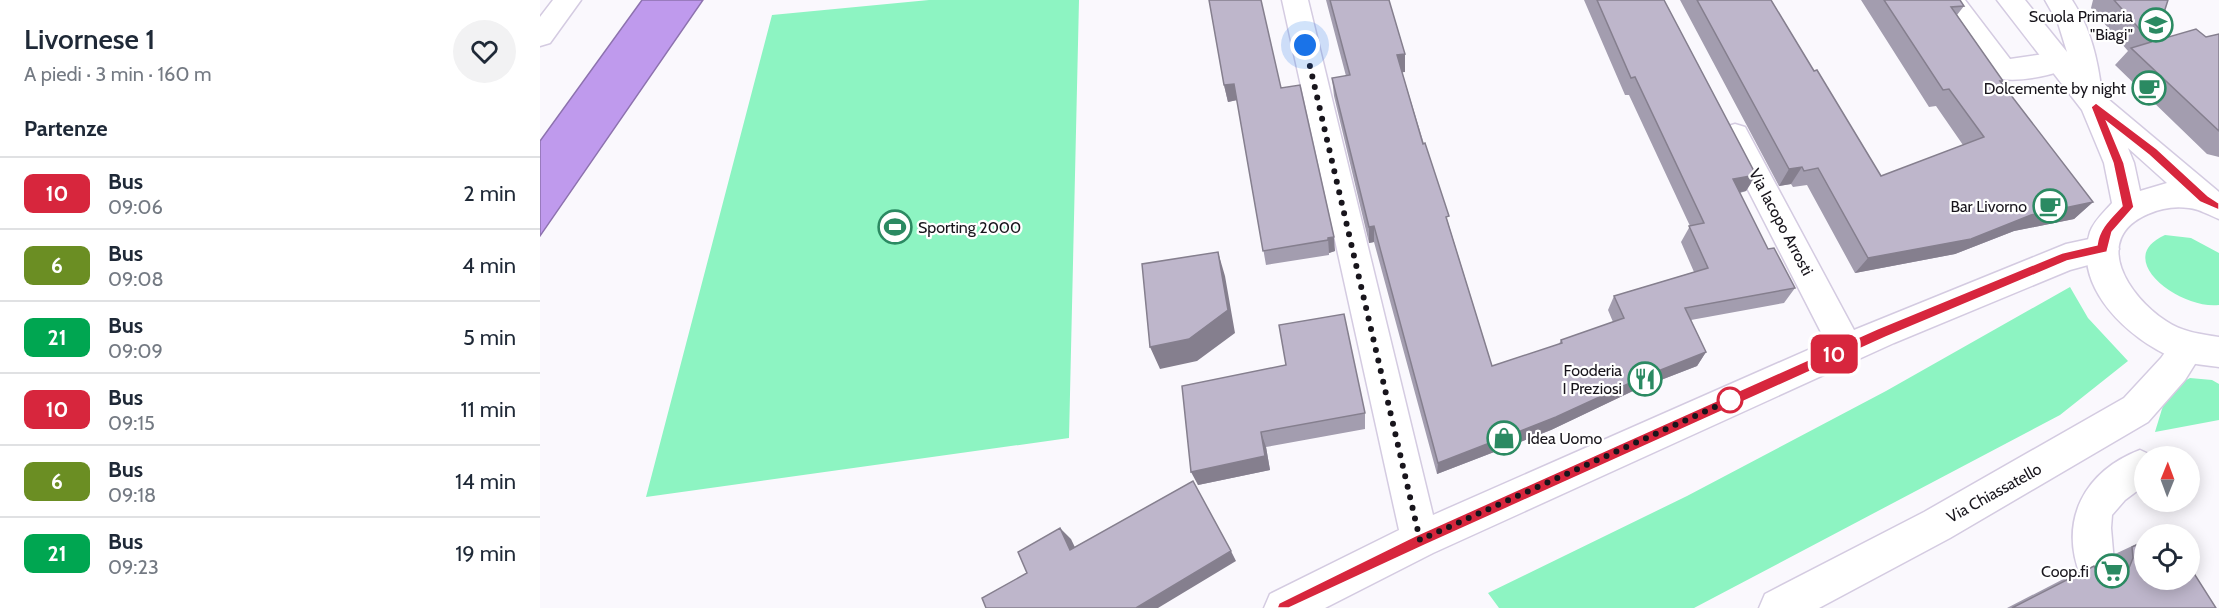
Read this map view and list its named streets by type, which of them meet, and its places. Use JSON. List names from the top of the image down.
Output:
{
  "streets": {
    "street": ["Via Iacopo Arrosti", "Via Chiassatello"]
  },
  "places": {
    "school or university": ["Scuola Primaria \"Biagi\""],
    "cafe": ["Dolcemente by night", "Bar Livorno"],
    "sports": ["Sporting 2000"],
    "restaurant": ["Fooderia I Preziosi"],
    "shop": ["Idea Uomo"],
    "supermarket": ["Coop.fi"]
  },
  "lines": ["bus line 10"],
  "north": "top",
  "page": {
    "heading": [
      ["Livornese 1", "A piedi · 3 min · 160 m"],
      "Partenze"
    ],
    "on_map": "10",
    "list": [
      {
        "mark": "10",
        "name": "Bus",
        "note": "09:06",
        "value": "2 min"
      },
      {
        "mark": "6",
        "name": "Bus",
        "note": "09:08",
        "value": "4 min"
      },
      {
        "mark": "21",
        "name": "Bus",
        "note": "09:09",
        "value": "5 min"
      },
      {
        "mark": "10",
        "name": "Bus",
        "note": "09:15",
        "value": "11 min"
      },
      {
        "mark": "6",
        "name": "Bus",
        "note": "09:18",
        "value": "14 min"
      },
      {
        "mark": "21",
        "name": "Bus",
        "note": "09:23",
        "value": "19 min"
      }
    ]
  }
}
